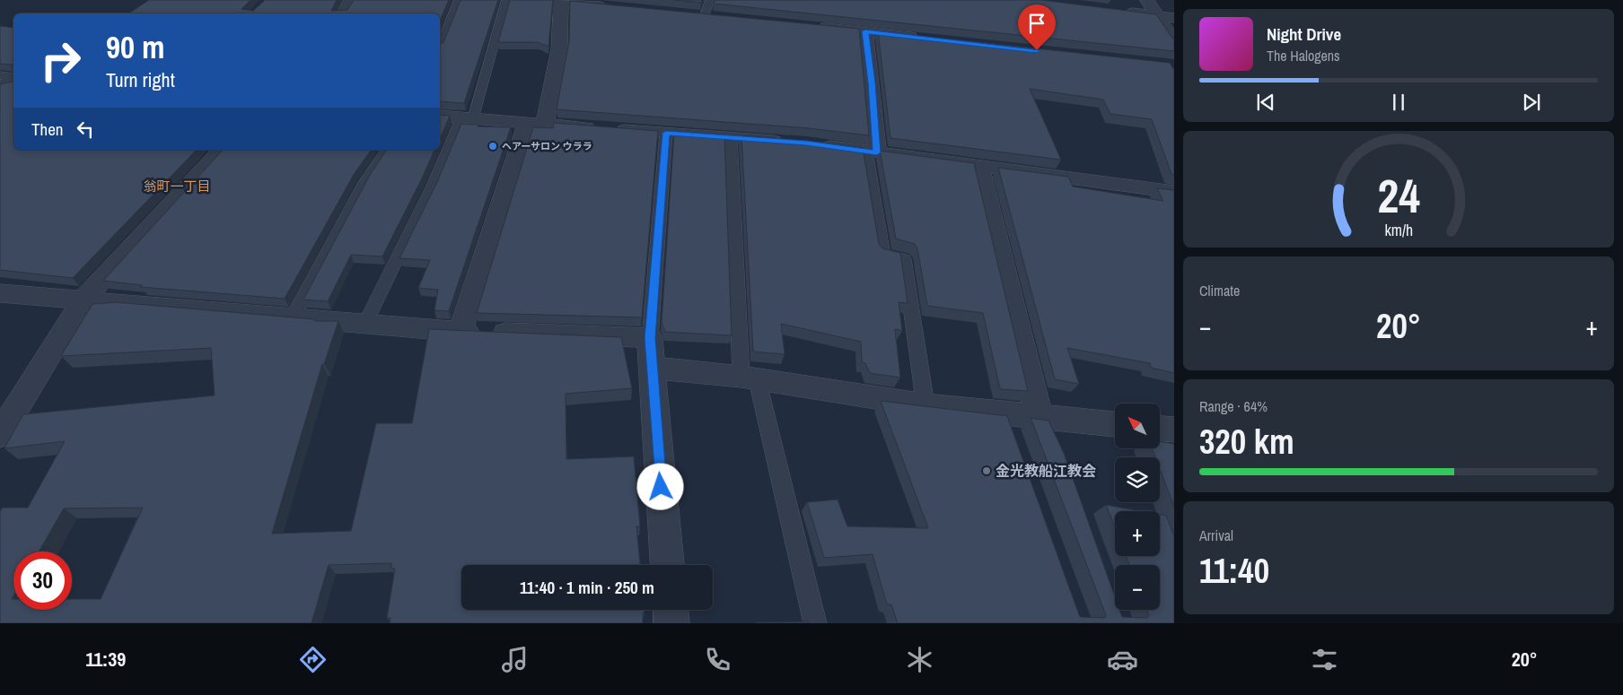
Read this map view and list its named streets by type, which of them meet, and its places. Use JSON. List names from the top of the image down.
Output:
{
  "districts": ["翁町一丁目"],
  "places": ["ヘアーサロン ウララ", "金光教船江教会"],
  "north": "top left",
  "page": {
    "turn": ["90 m", "Turn right"],
    "song": ["Night Drive", "The Halogens"],
    "then": "Then",
    "tile": [
      "Climate",
      ["Range · 64%", "320 km"],
      ["Arrival", "11:40"]
    ],
    "heat": ["−", "20°", "+"],
    "map_buttons": ["+", "−"],
    "limit": "30",
    "trip": "11:40 · 1 min · 250 m",
    "tabs": ["11:39", "20°"],
    "gauge": ["24", "km/h"]
  }
}
